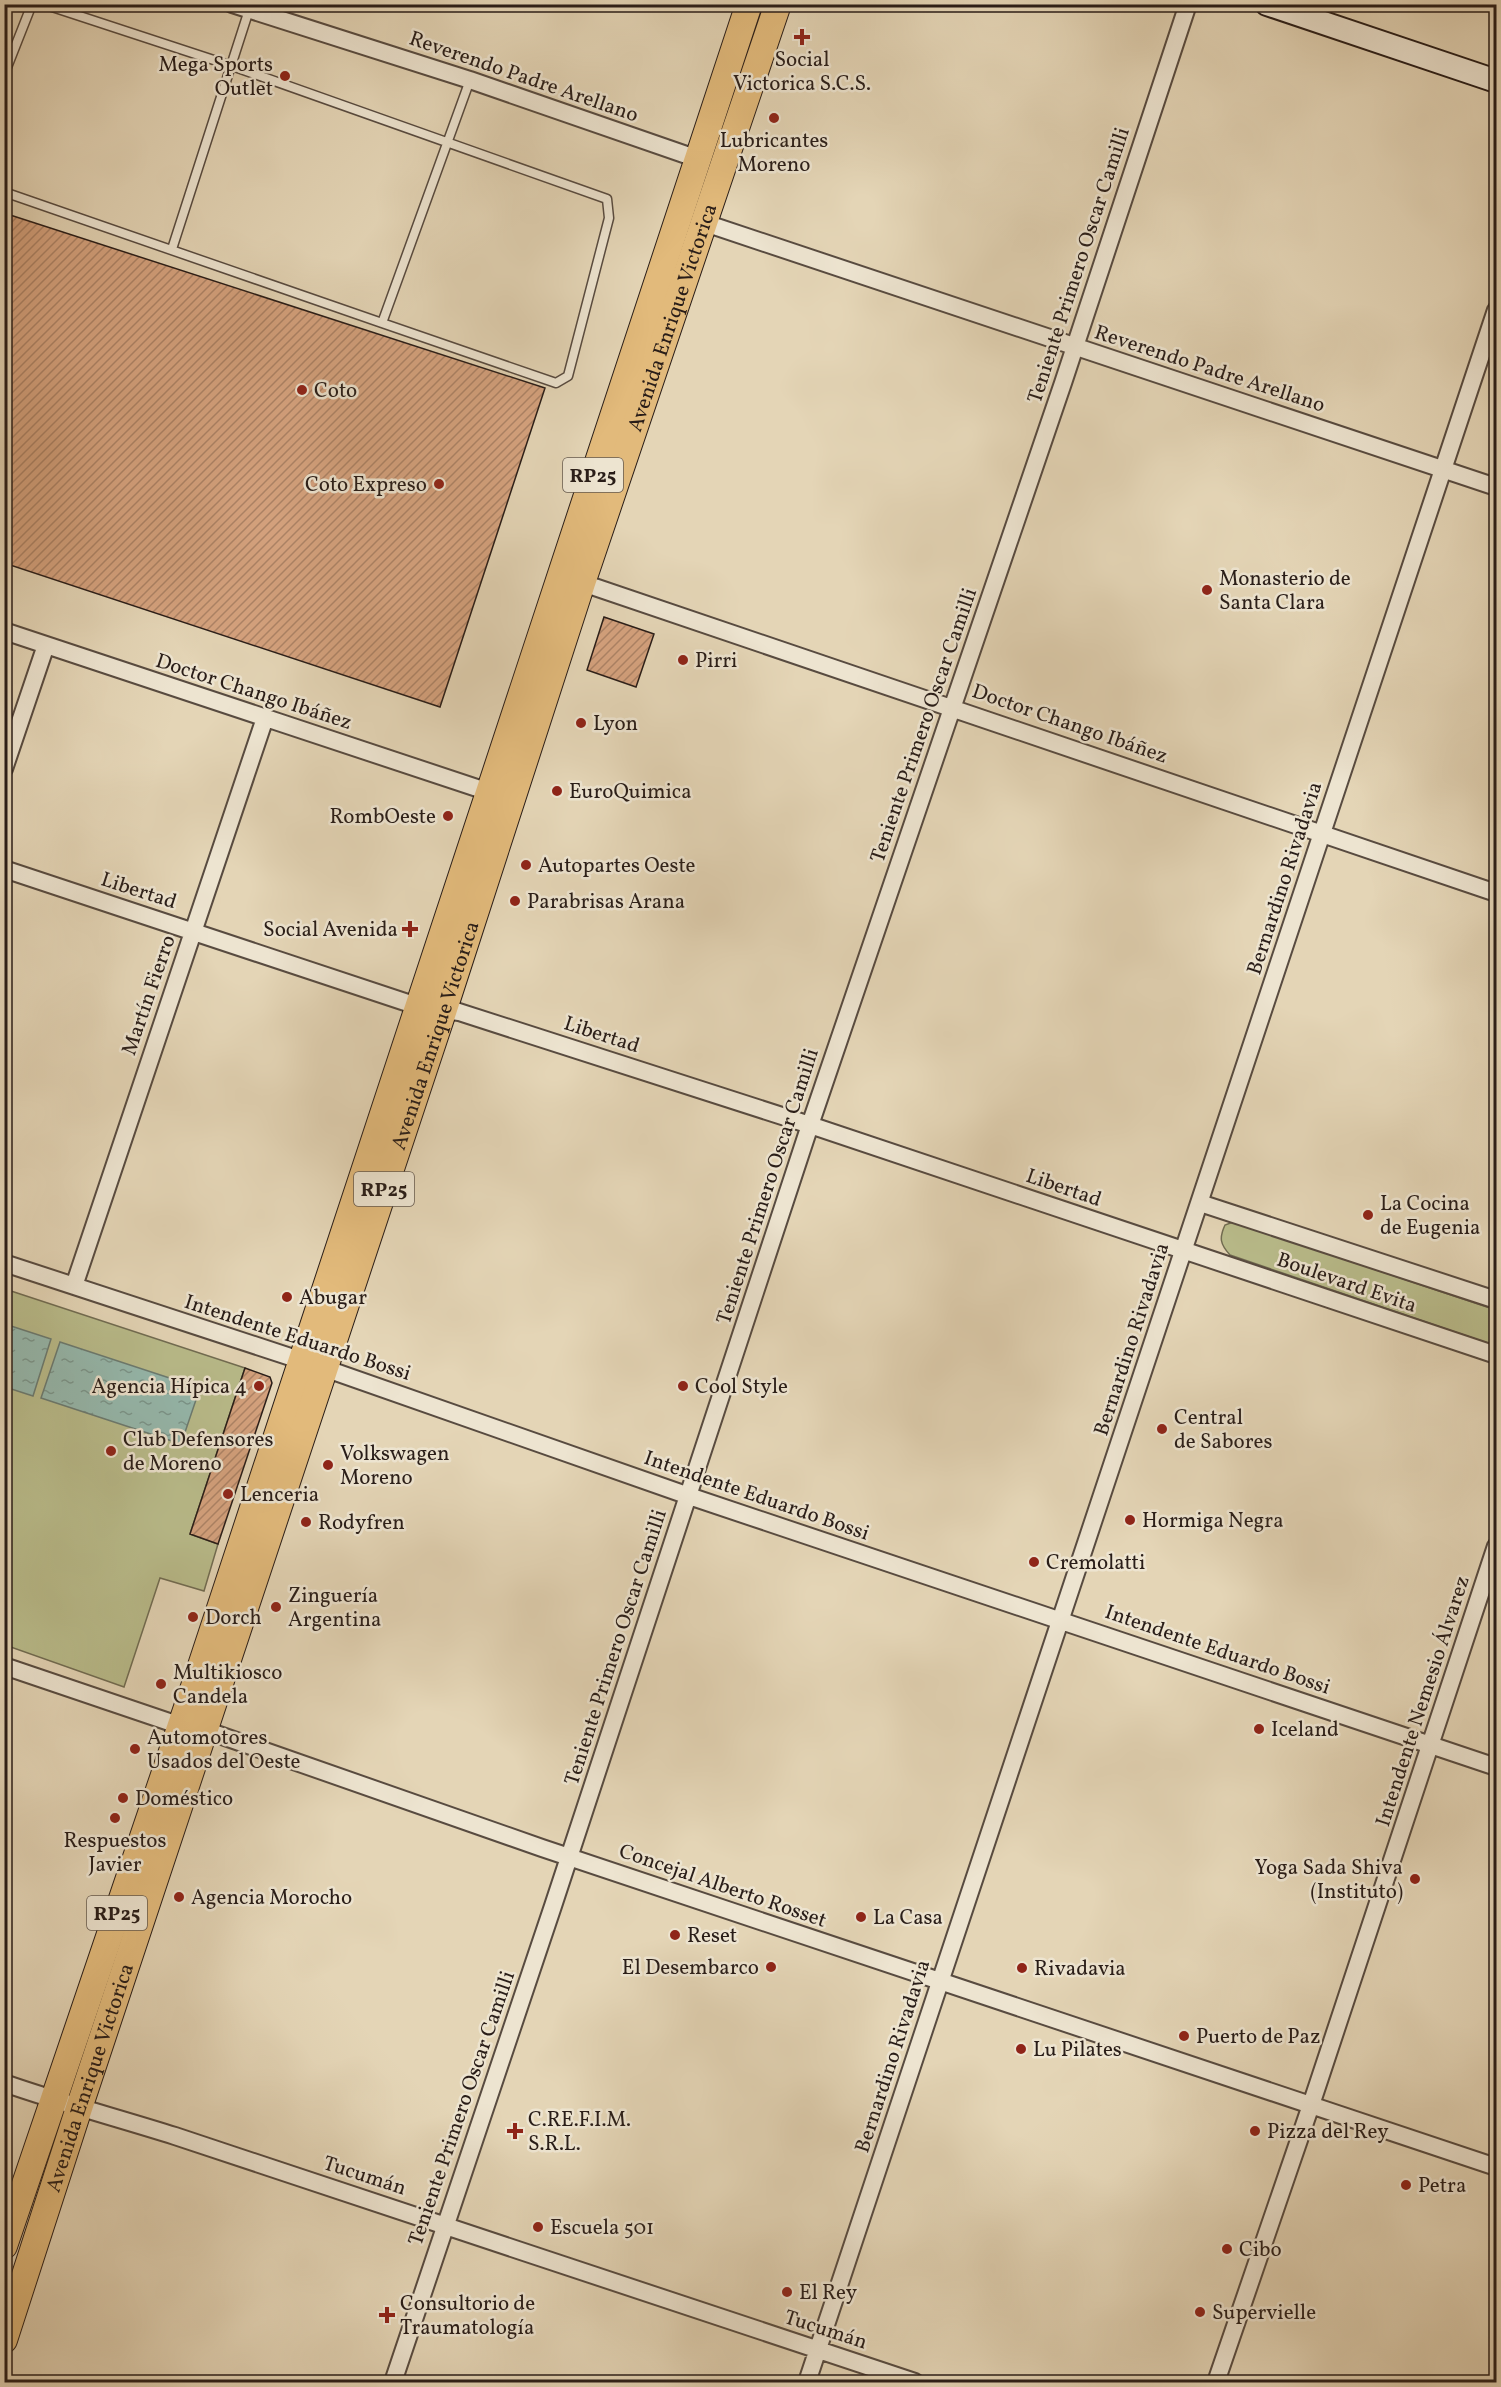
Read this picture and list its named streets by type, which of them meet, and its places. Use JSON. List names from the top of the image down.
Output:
{
  "streets": {
    "main road": ["Avenida Enrique Victorica", "RP25"],
    "street": [
      "Reverendo Padre Arellano",
      "Teniente Primero Oscar Camilli",
      "Doctor Chango Ibáñez",
      "Bernardino Rivadavia",
      "Libertad",
      "Martín Fierro",
      "Boulevard Evita",
      "Intendente Eduardo Bossi",
      "Intendente Nemesio Álvarez",
      "Concejal Alberto Rosset",
      "Tucumán"
    ]
  },
  "crossings": [
    ["Reverendo Padre Arellano", "Teniente Primero Oscar Camilli"],
    ["Reverendo Padre Arellano", "Avenida Enrique Victorica"],
    ["Reverendo Padre Arellano", "Bernardino Rivadavia"],
    ["Teniente Primero Oscar Camilli", "Doctor Chango Ibáñez"],
    ["Teniente Primero Oscar Camilli", "Libertad"],
    ["Teniente Primero Oscar Camilli", "Intendente Eduardo Bossi"],
    ["Teniente Primero Oscar Camilli", "Concejal Alberto Rosset"],
    ["Teniente Primero Oscar Camilli", "Tucumán"],
    ["Avenida Enrique Victorica", "Doctor Chango Ibáñez"],
    ["Avenida Enrique Victorica", "Libertad"],
    ["Avenida Enrique Victorica", "Intendente Eduardo Bossi"],
    ["Avenida Enrique Victorica", "Concejal Alberto Rosset"],
    ["Avenida Enrique Victorica", "Tucumán"],
    ["Doctor Chango Ibáñez", "Bernardino Rivadavia"],
    ["Doctor Chango Ibáñez", "Martín Fierro"],
    ["Bernardino Rivadavia", "Libertad"],
    ["Bernardino Rivadavia", "Boulevard Evita"],
    ["Bernardino Rivadavia", "Intendente Eduardo Bossi"],
    ["Bernardino Rivadavia", "Concejal Alberto Rosset"],
    ["Bernardino Rivadavia", "Tucumán"],
    ["Libertad", "Martín Fierro"],
    ["Libertad", "Boulevard Evita"],
    ["Martín Fierro", "Intendente Eduardo Bossi"],
    ["Intendente Eduardo Bossi", "Intendente Nemesio Álvarez"],
    ["Intendente Nemesio Álvarez", "Concejal Alberto Rosset"]
  ],
  "places": {
    "health": [
      "Social Victorica S.C.S.",
      "Social Avenida",
      "C.RE.F.I.M. S.R.L.",
      "Consultorio de Traumatología"
    ],
    "other": [
      "Mega Sports Outlet",
      "Lubricantes Moreno",
      "Coto",
      "Coto Expreso",
      "Monasterio de Santa Clara",
      "Pirri",
      "Lyon",
      "EuroQuimica",
      "RombOeste",
      "Autopartes Oeste",
      "Parabrisas Arana",
      "La Cocina de Eugenia",
      "Abugar",
      "Agencia Hípica 4",
      "Cool Style",
      "Central de Sabores",
      "Club Defensores de Moreno",
      "Volkswagen Moreno",
      "Lenceria",
      "Hormiga Negra",
      "Rodyfren",
      "Cremolatti",
      "Zinguería Argentina",
      "Dorch",
      "Multikiosco Candela",
      "Iceland",
      "Automotores Usados del Oeste",
      "Doméstico",
      "Respuestos Javier",
      "Yoga Sada Shiva (Instituto)",
      "Agencia Morocho",
      "La Casa",
      "Reset",
      "El Desembarco",
      "Rivadavia",
      "Puerto de Paz",
      "Lu Pilates",
      "Pizza del Rey",
      "Petra",
      "Escuela 501",
      "Cibo",
      "El Rey",
      "Supervielle"
    ]
  }
}
